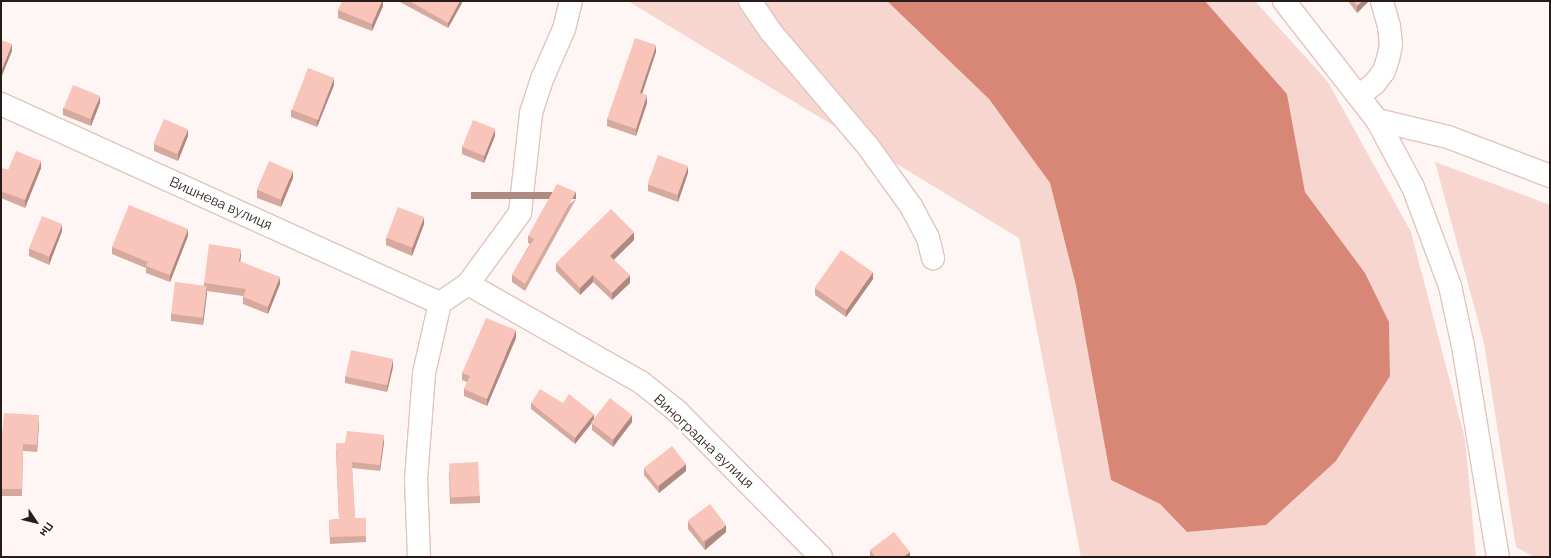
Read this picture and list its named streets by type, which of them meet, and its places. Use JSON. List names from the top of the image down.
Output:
{
  "streets": {
    "street": ["Вишнева вулиця", "Виноградна вулиця"]
  },
  "north": "bottom right"
}
